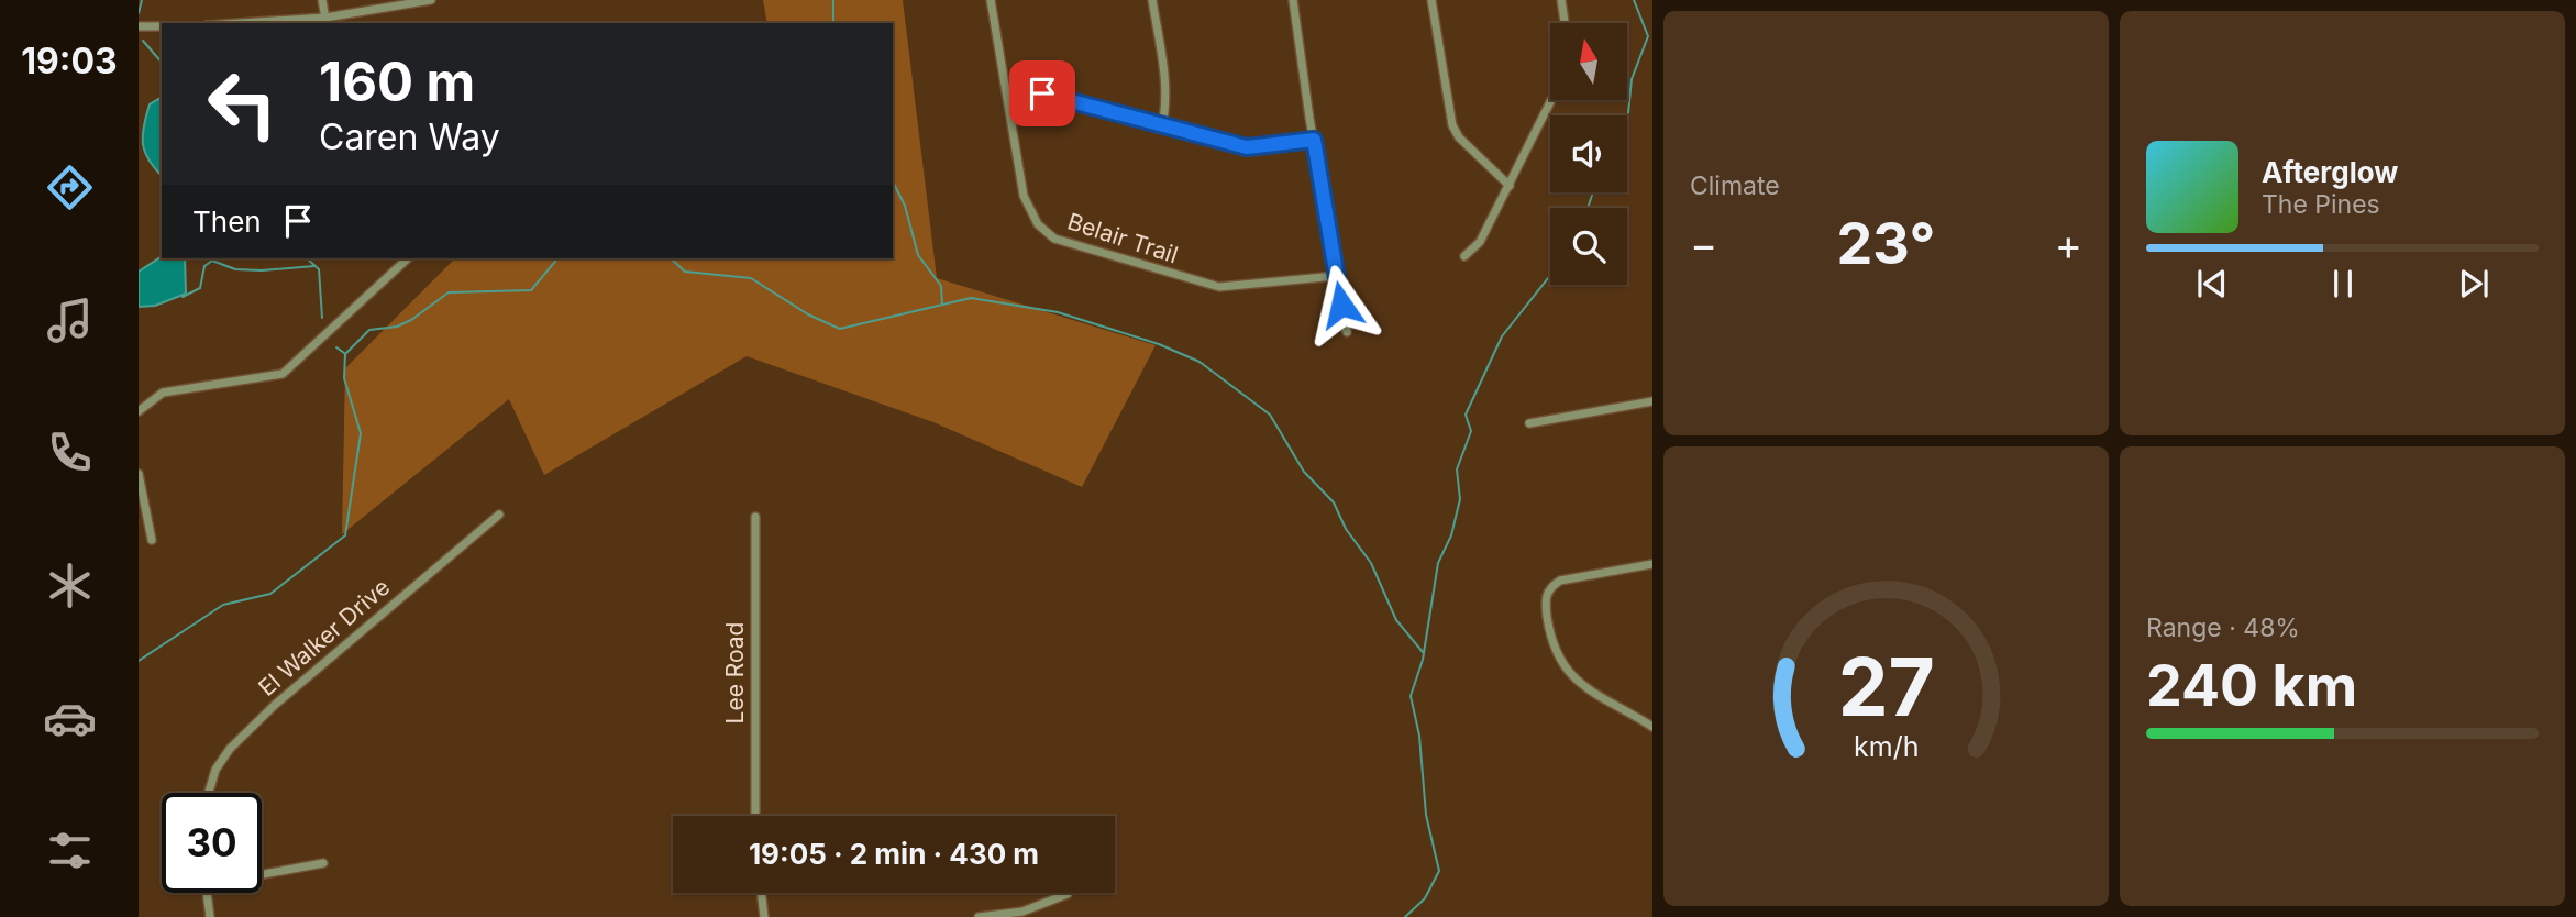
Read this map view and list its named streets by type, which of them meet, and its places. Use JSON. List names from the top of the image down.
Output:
{
  "streets": {
    "street": ["Belair Trail", "El Walker Drive", "Lee Road"]
  },
  "north": "top",
  "page": {
    "tabs": "19:03",
    "tile": [
      "Climate",
      ["Range · 48%", "240 km"]
    ],
    "turn": ["160 m", "Caren Way"],
    "song": ["Afterglow", "The Pines"],
    "then": "Then",
    "heat": ["−", "23°", "+"],
    "limit": "30",
    "trip": "19:05 · 2 min · 430 m",
    "gauge": ["27", "km/h"]
  }
}
